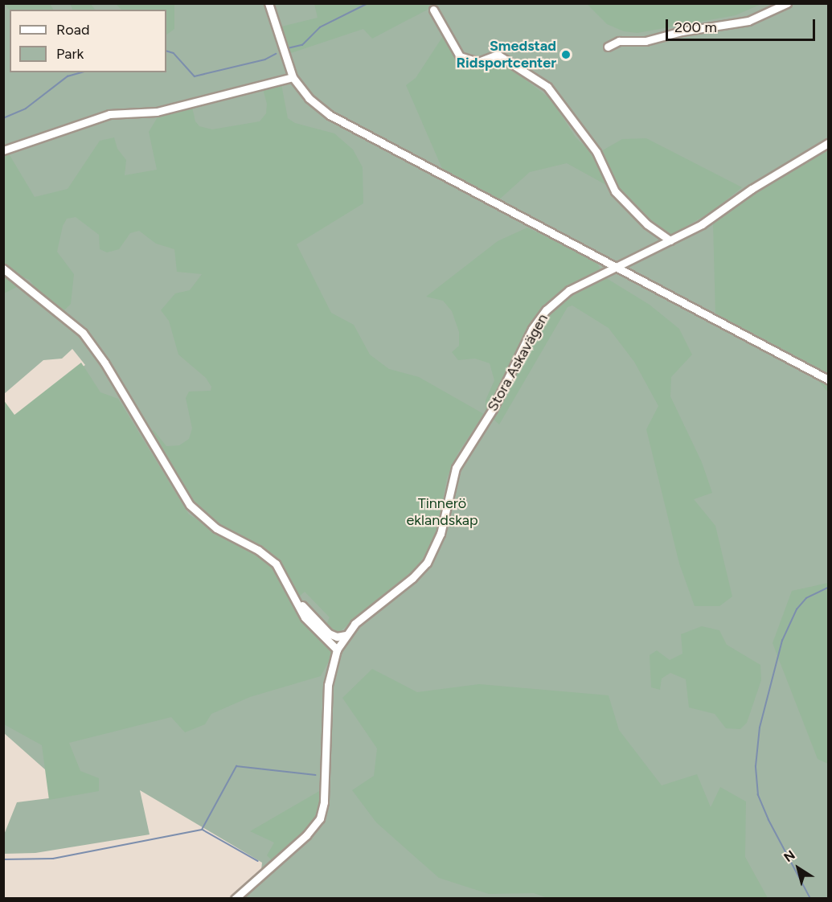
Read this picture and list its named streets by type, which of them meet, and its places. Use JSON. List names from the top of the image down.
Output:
{
  "streets": {
    "street": ["Stora Askavägen"]
  },
  "parks": ["Tinnerö eklandskap"],
  "places": ["Smedstad Ridsportcenter"],
  "legend": ["Road", "Park"],
  "scale_bar": "200 m",
  "north": "top left"
}
